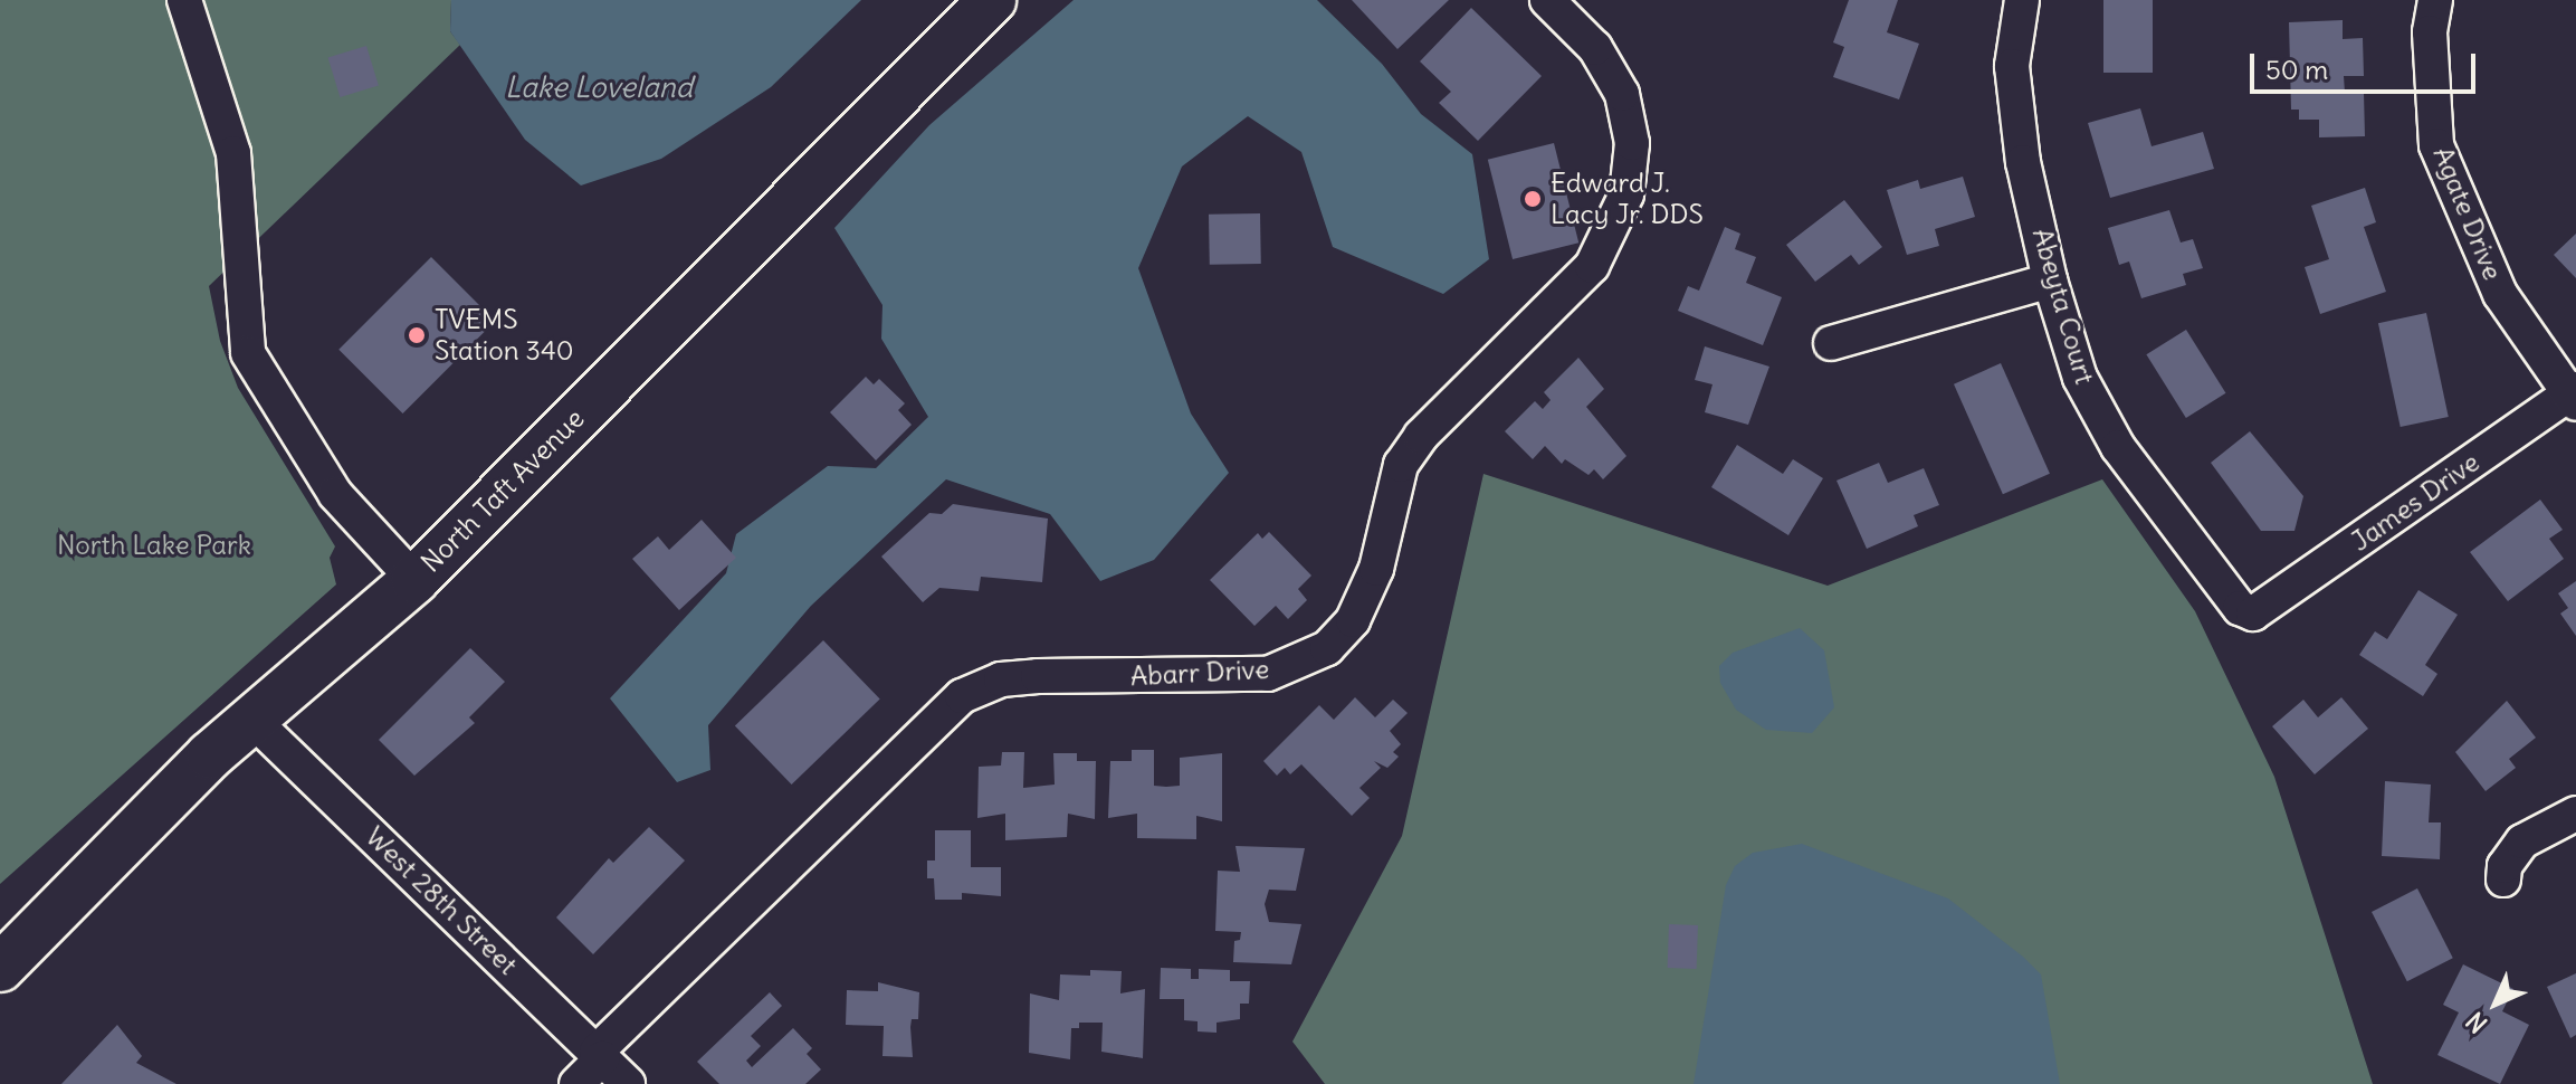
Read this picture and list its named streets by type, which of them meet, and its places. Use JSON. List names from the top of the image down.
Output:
{
  "streets": {
    "main road": ["North Taft Avenue"],
    "street": [
      "Agate Drive",
      "Abeyta Court",
      "James Drive",
      "Abarr Drive",
      "West 28th Street"
    ]
  },
  "crossings": [
    ["Agate Drive", "James Drive"],
    ["Abeyta Court", "James Drive"],
    ["North Taft Avenue", "West 28th Street"],
    ["Abarr Drive", "West 28th Street"]
  ],
  "water": ["Lake Loveland"],
  "parks": ["North Lake Park"],
  "places": ["Edward J. Lacy Jr. DDS", "TVEMS Station 340"],
  "scale_bar": "50 m",
  "north": "bottom left"
}
